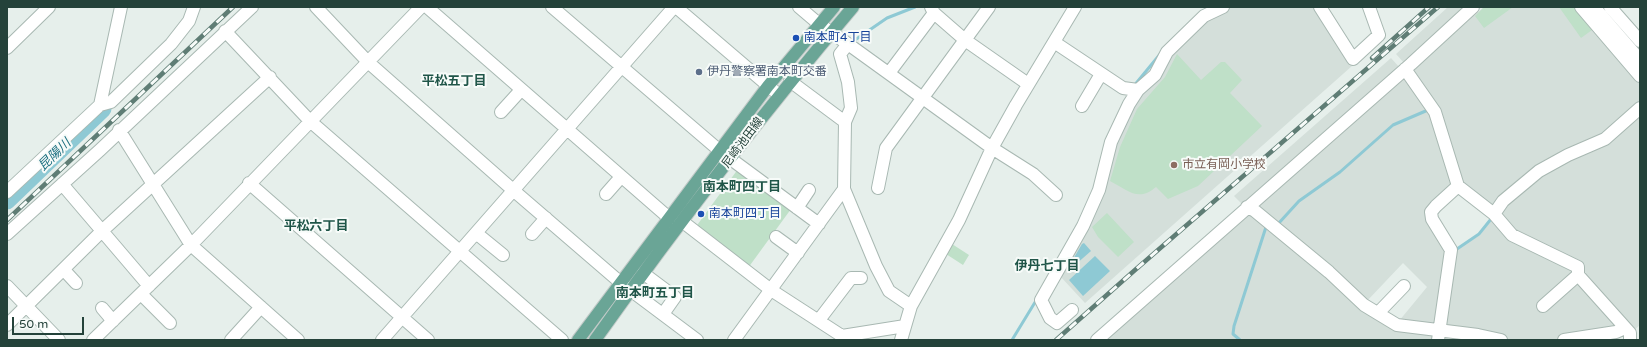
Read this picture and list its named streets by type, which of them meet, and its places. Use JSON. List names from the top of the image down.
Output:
{
  "streets": {
    "main road": ["尼崎池田線"]
  },
  "districts": [
    "平松五丁目",
    "南本町四丁目",
    "平松六丁目",
    "伊丹七丁目",
    "南本町五丁目"
  ],
  "water": ["昆陽川"],
  "places": [
    "南本町4丁目",
    "伊丹警察署南本町交番",
    "市立有岡小学校",
    "南本町四丁目"
  ],
  "scale_bar": "50 m"
}
